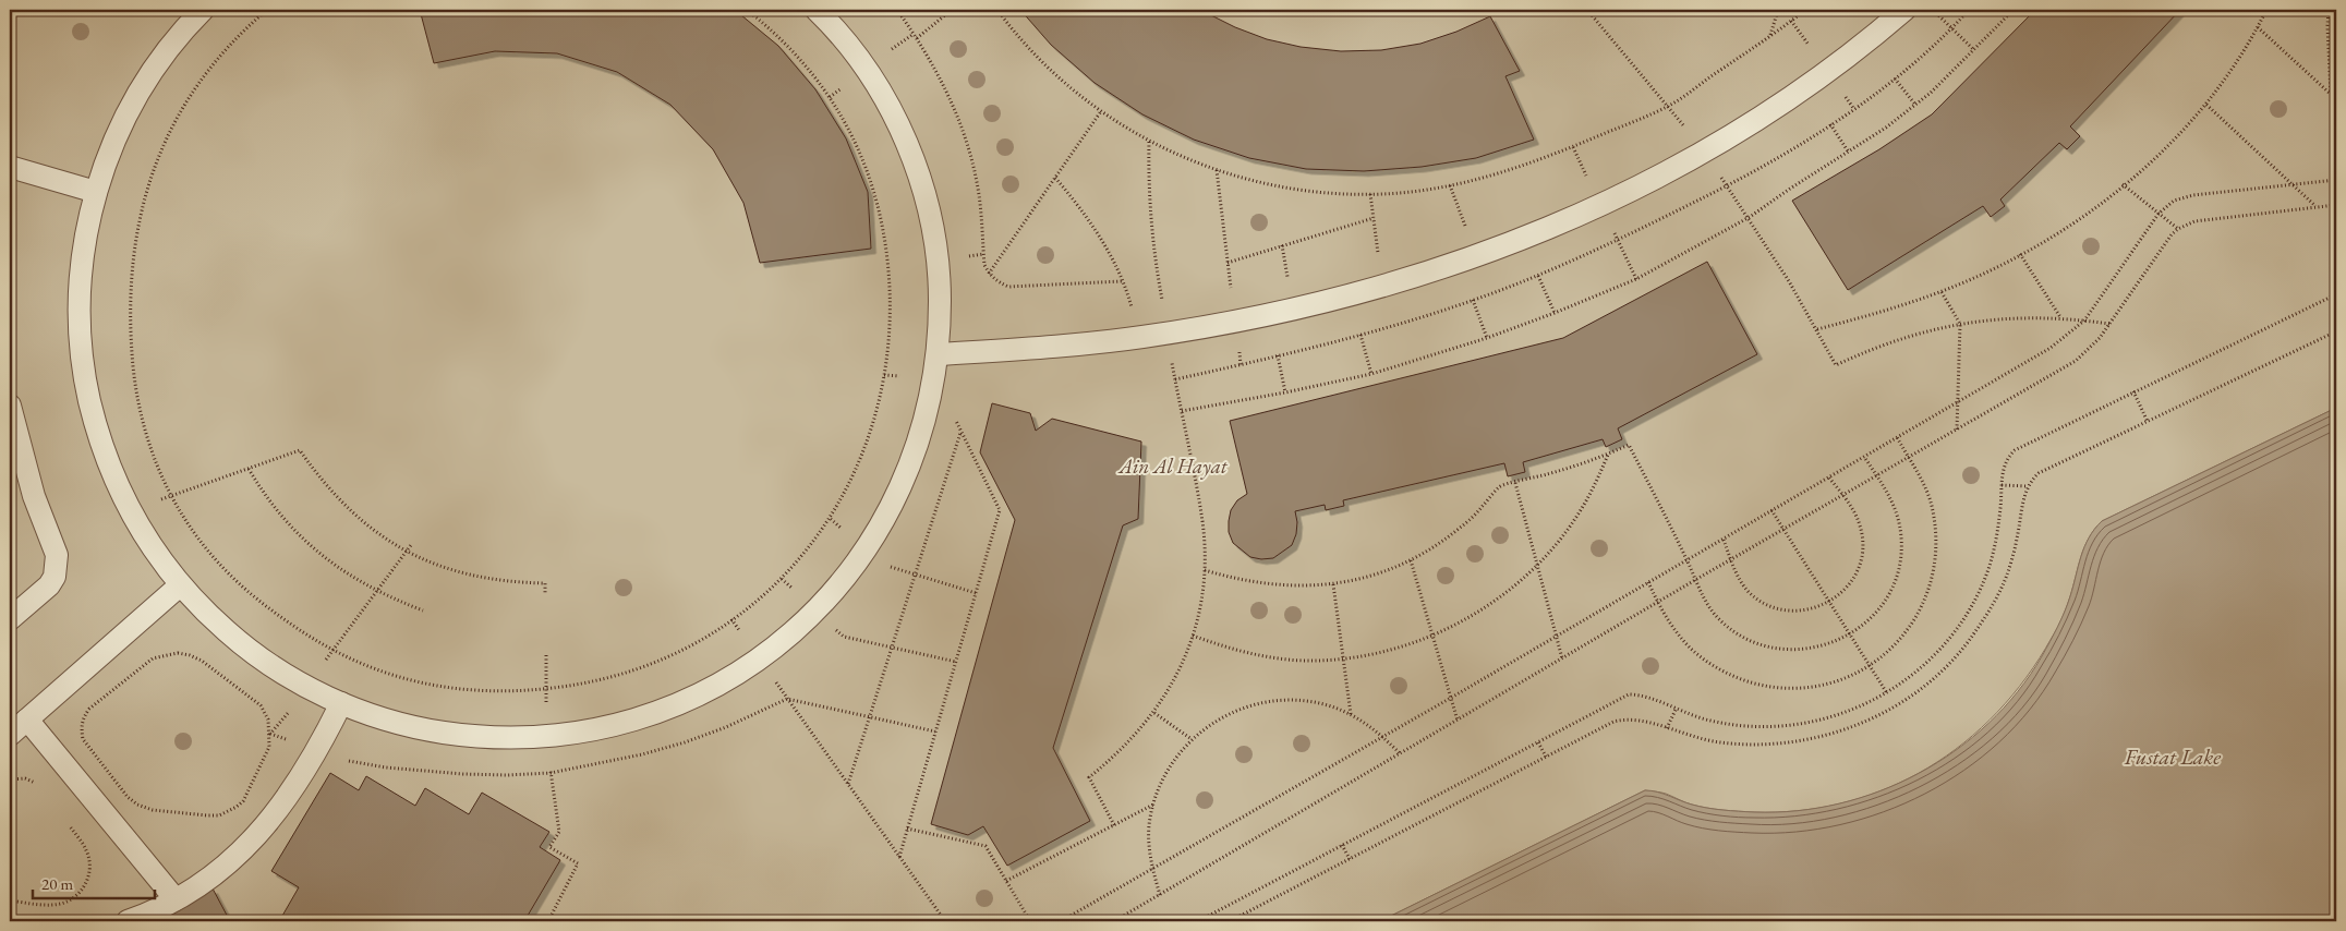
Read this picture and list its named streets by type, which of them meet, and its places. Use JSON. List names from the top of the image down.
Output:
{
  "water": ["Fustat Lake"],
  "parks": ["Ain Al Hayat"],
  "scale_bar": "20 m"
}
